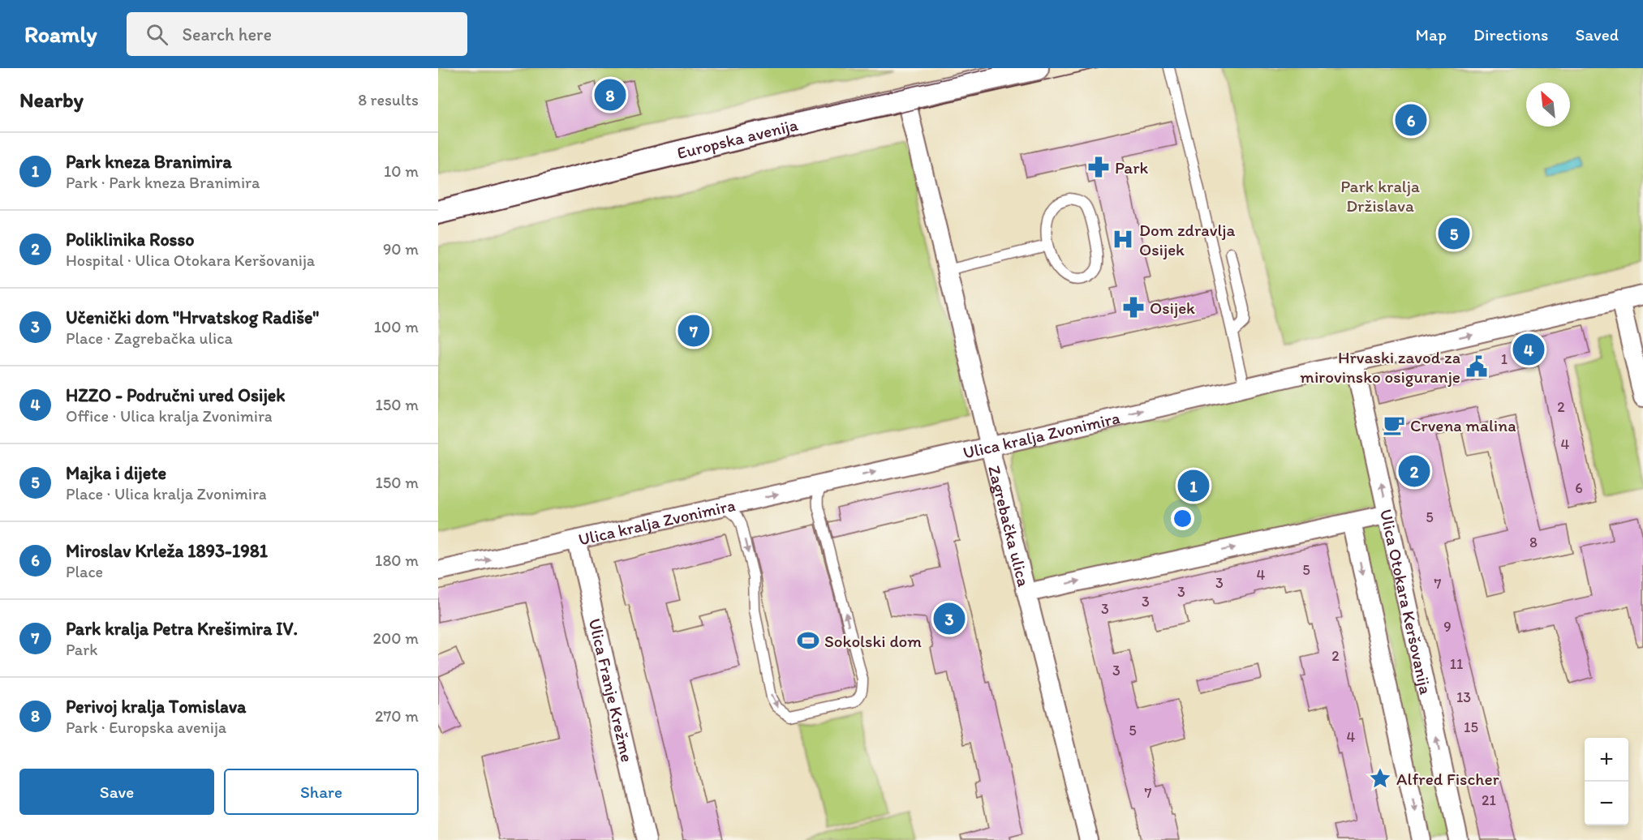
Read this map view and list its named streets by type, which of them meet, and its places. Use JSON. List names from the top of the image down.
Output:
{
  "streets": {
    "street": [
      "Europska avenija",
      "Ulica kralja Zvonimira",
      "Zagrebačka ulica",
      "Ulica Otokara Keršovanija",
      "Ulica Franje Krežme"
    ]
  },
  "crossings": [
    ["Europska avenija", "Zagrebačka ulica"],
    ["Ulica kralja Zvonimira", "Zagrebačka ulica"],
    ["Ulica kralja Zvonimira", "Ulica Otokara Keršovanija"],
    ["Ulica kralja Zvonimira", "Ulica Franje Krežme"]
  ],
  "one_way": ["Ulica kralja Zvonimira"],
  "parks": ["Park kralja Držislava"],
  "places": {
    "pharmacy": ["Park", "Osijek"],
    "hospital": ["Dom zdravlja Osijek"],
    "public building": ["Hrvaski zavod za mirovinsko osiguranje"],
    "cafe": ["Crvena malina"],
    "sports": ["Sokolski dom"],
    "place": ["Alfred Fischer"]
  },
  "house_numbers": [
    "1",
    "2",
    "4",
    "6",
    "5",
    "8",
    "5",
    "4",
    "3",
    "7",
    "3",
    "3",
    "3",
    "9",
    "2",
    "11",
    "3",
    "13",
    "15",
    "5",
    "4",
    "7",
    "21"
  ],
  "north": "top left",
  "page": {
    "header": "Roamly",
    "search": "Search here",
    "nav": ["Map", "Directions", "Saved"],
    "heading": ["Nearby", "8 results"],
    "pins": [
      "8",
      "6",
      "5",
      "7",
      "4",
      "2",
      "1",
      "3"
    ],
    "list": [
      {
        "mark": "1",
        "name": "Park kneza Branimira",
        "note": "Park · Park kneza Branimira",
        "value": "10 m"
      },
      {
        "mark": "2",
        "name": "Poliklinika Rosso",
        "note": "Hospital · Ulica Otokara Keršovanija",
        "value": "90 m"
      },
      {
        "mark": "3",
        "name": "Učenički dom \"Hrvatskog Radiše\"",
        "note": "Place · Zagrebačka ulica",
        "value": "100 m"
      },
      {
        "mark": "4",
        "name": "HZZO - Područni ured Osijek",
        "note": "Office · Ulica kralja Zvonimira",
        "value": "150 m"
      },
      {
        "mark": "5",
        "name": "Majka i dijete",
        "note": "Place · Ulica kralja Zvonimira",
        "value": "150 m"
      },
      {
        "mark": "6",
        "name": "Miroslav Krleža 1893-1981",
        "note": "Place",
        "value": "180 m"
      },
      {
        "mark": "7",
        "name": "Park kralja Petra Krešimira IV.",
        "note": "Park",
        "value": "200 m"
      },
      {
        "mark": "8",
        "name": "Perivoj kralja Tomislava",
        "note": "Park · Europska avenija",
        "value": "270 m"
      }
    ],
    "map_buttons": ["+", "−"],
    "buttons": ["Save", "Share"]
  }
}
